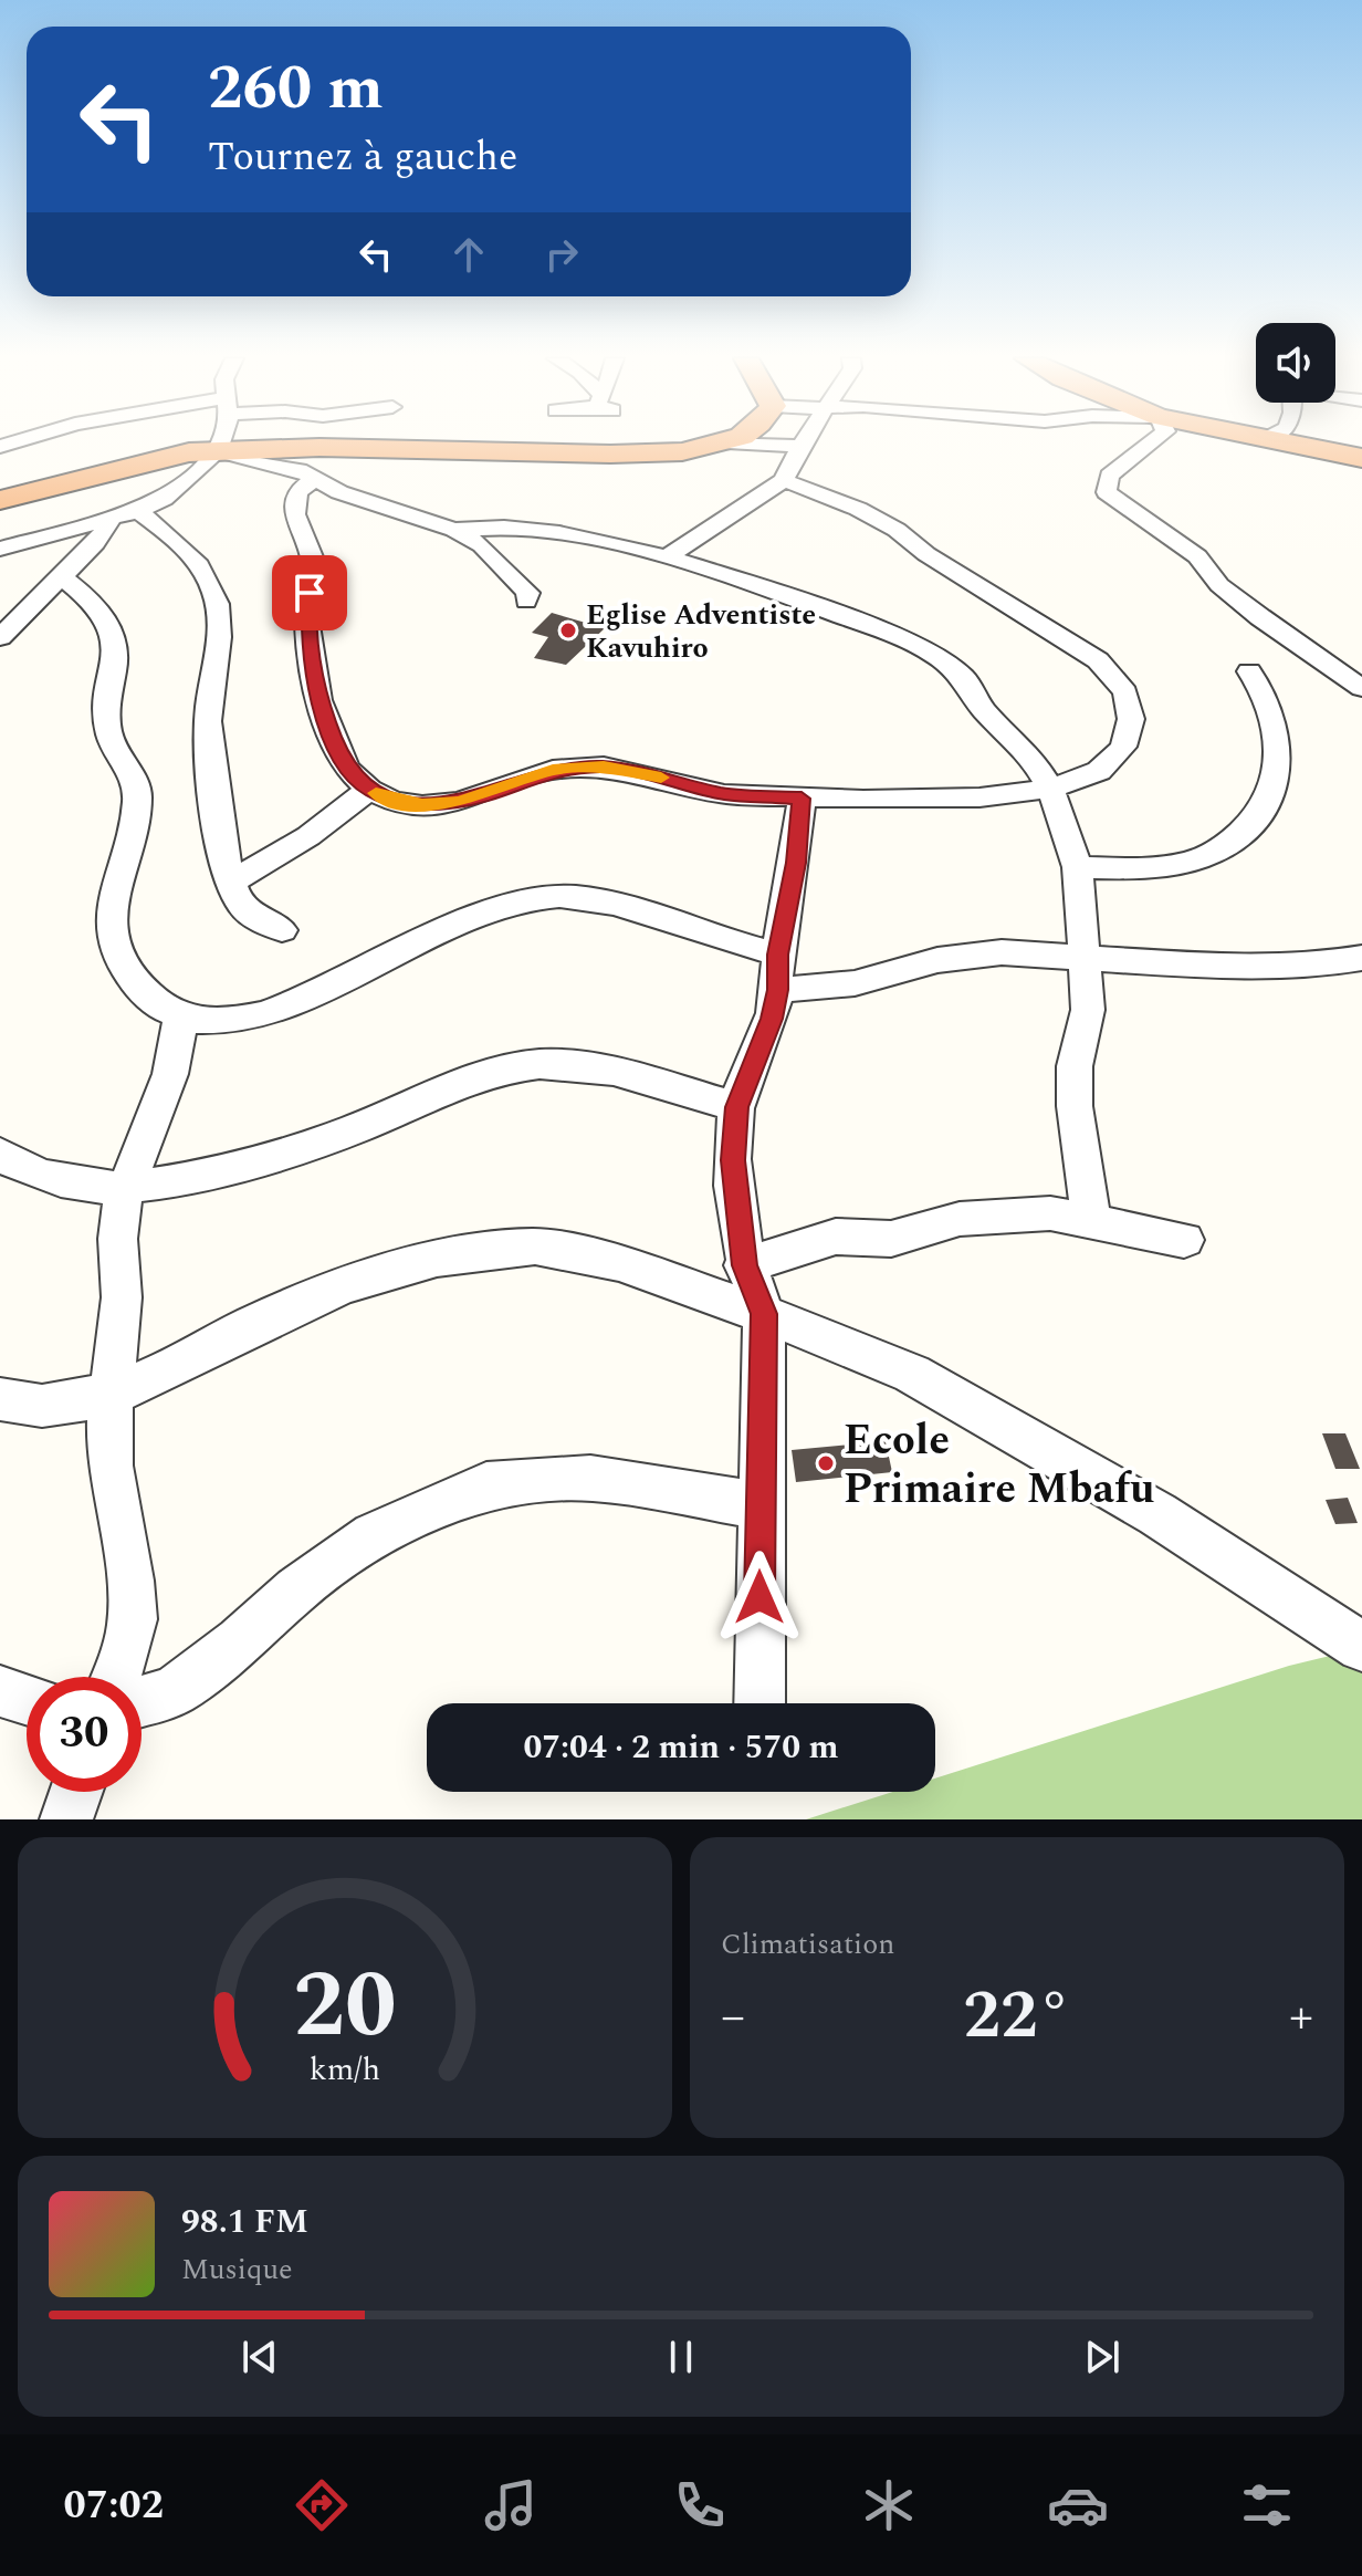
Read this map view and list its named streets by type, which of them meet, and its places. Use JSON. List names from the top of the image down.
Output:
{
  "places": ["Eglise Adventiste Kavuhiro", "Ecole Primaire Mbafu"],
  "page": {
    "turn": ["260 m", "Tournez à gauche"],
    "limit": "30",
    "trip": "07:04 · 2 min · 570 m",
    "tile": "Climatisation",
    "heat": ["−", "22°", "+"],
    "song": ["98.1 FM", "Musique"],
    "tabs": "07:02",
    "gauge": ["20", "km/h"]
  }
}
